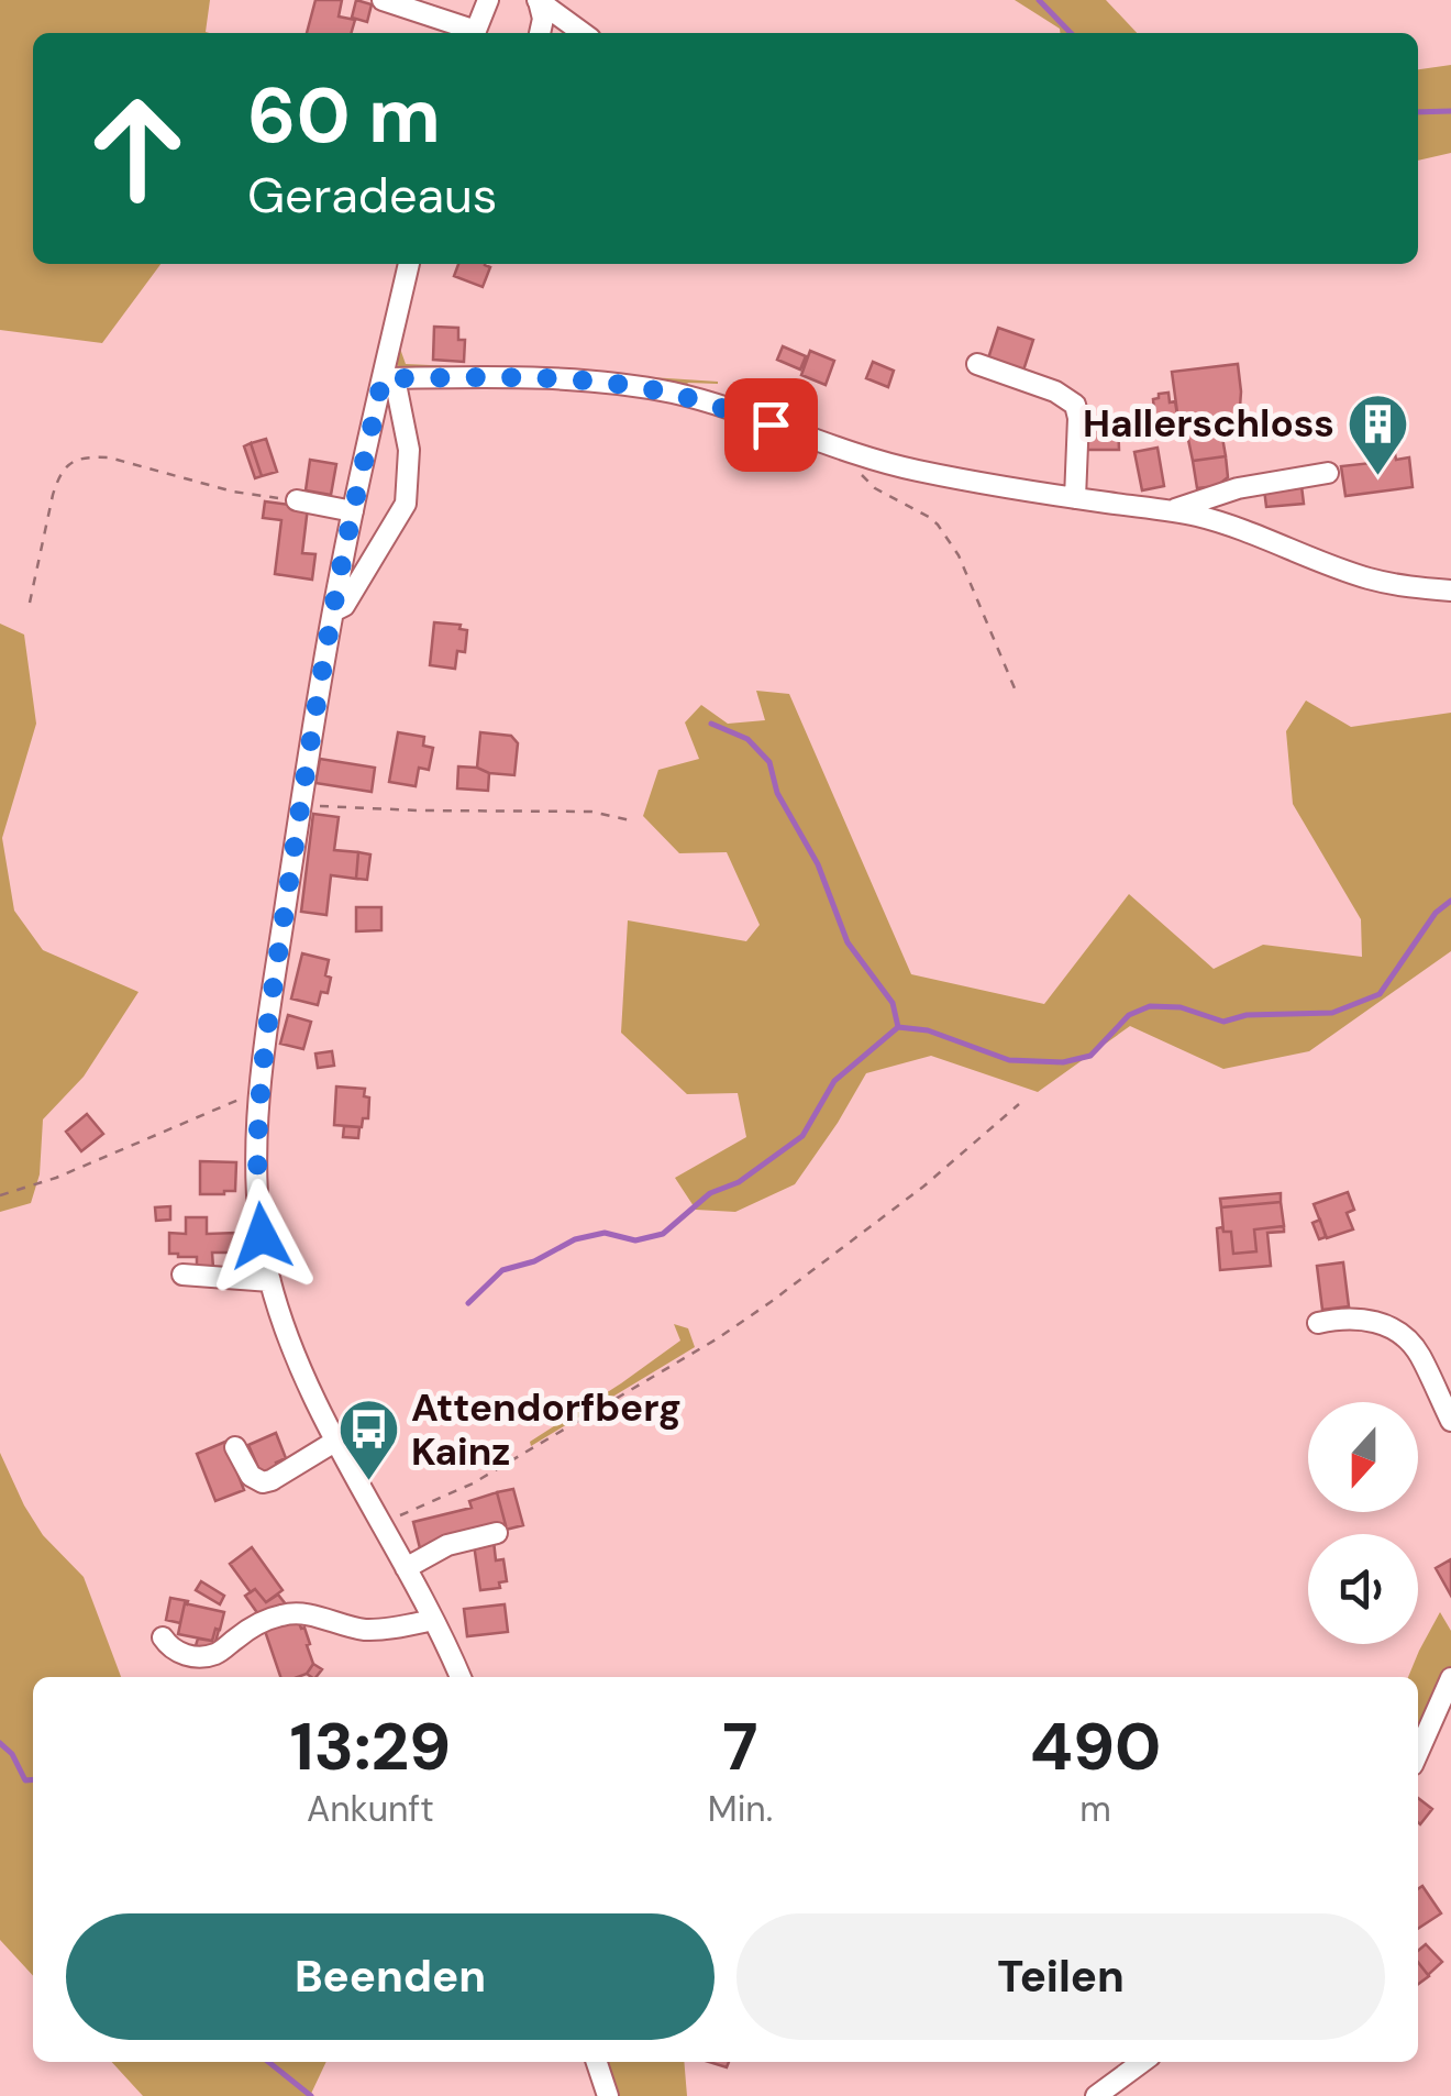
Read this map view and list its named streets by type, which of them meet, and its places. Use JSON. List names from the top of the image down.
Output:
{
  "places": {
    "building": ["Hallerschloss"],
    "bus stop": ["Attendorfberg Kainz"]
  },
  "north": "bottom",
  "page": {
    "turn": ["60 m", "Geradeaus"],
    "eta": [
      "13:29",
      "Ankunft",
      "7",
      "Min.",
      "490",
      "m"
    ],
    "buttons": ["Beenden", "Teilen"]
  }
}
